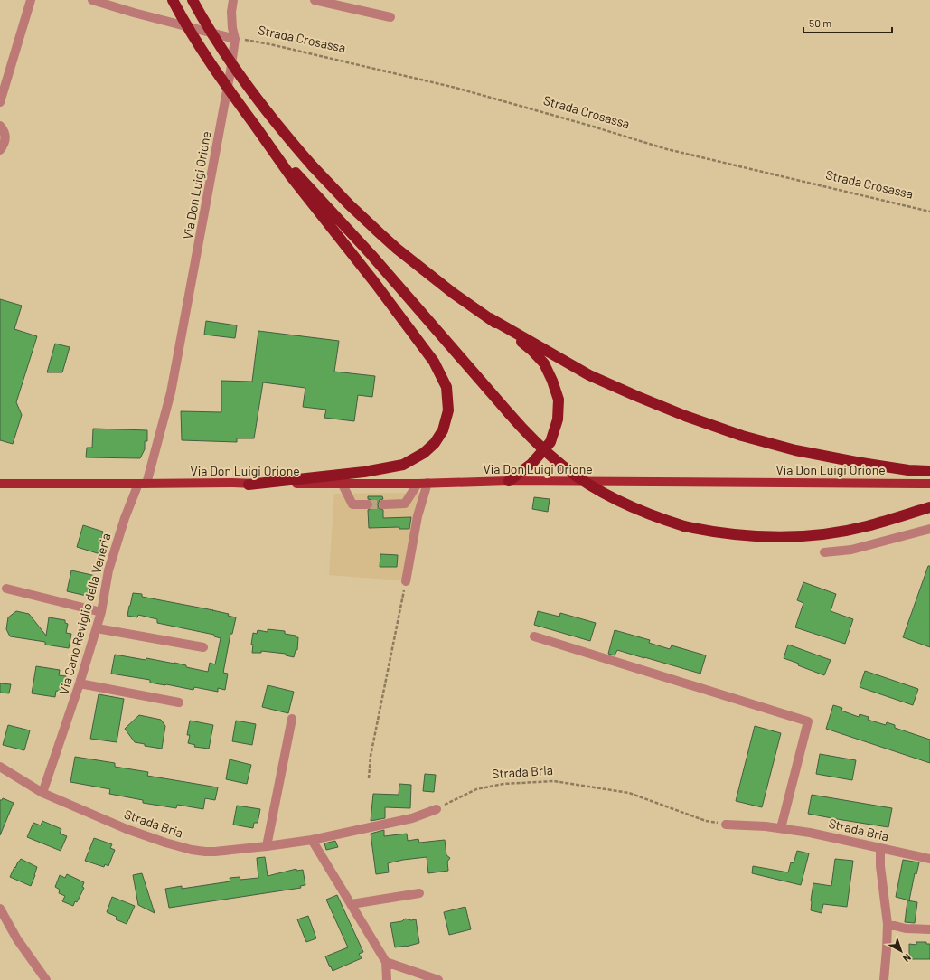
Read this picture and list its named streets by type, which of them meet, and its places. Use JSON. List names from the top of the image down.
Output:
{
  "streets": {
    "main road": ["Via Don Luigi Orione"],
    "street": ["Via Carlo Reviglio della Veneria", "Strada Bria"],
    "path": ["Strada Crosassa"]
  },
  "crossings": [
    ["Strada Crosassa", "Via Don Luigi Orione"],
    ["Via Don Luigi Orione", "Via Carlo Reviglio della Veneria"],
    ["Via Carlo Reviglio della Veneria", "Strada Bria"]
  ],
  "scale_bar": "50 m",
  "north": "bottom right"
}
